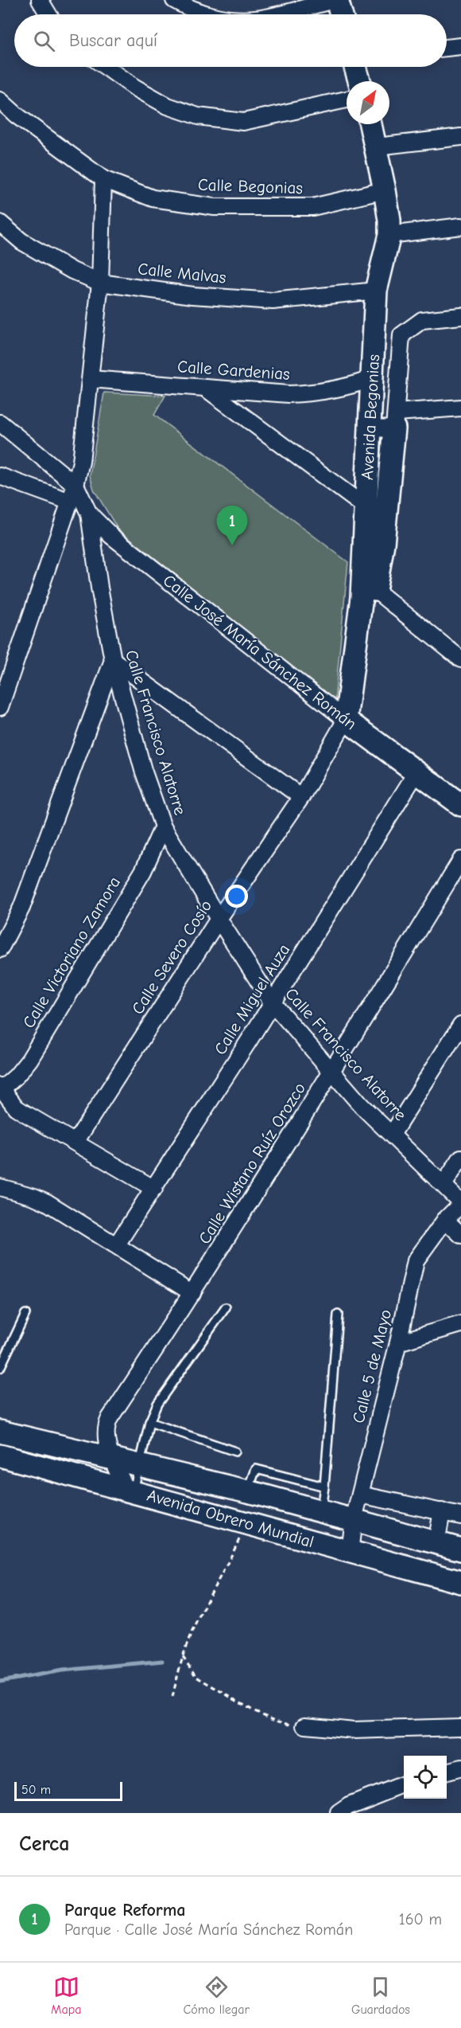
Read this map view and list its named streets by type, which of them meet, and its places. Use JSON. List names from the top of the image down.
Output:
{
  "streets": {
    "street": [
      "Calle Begonias",
      "Calle Malvas",
      "Calle Gardenias",
      "Avenida Begonias",
      "Calle José María Sánchez Román",
      "Calle Francisco Alatorre",
      "Calle Victoriano Zamora",
      "Calle Severo Cosío",
      "Calle Miguel Auza",
      "Calle Wistano Ruíz Orozco",
      "Calle 5 de Mayo",
      "Avenida Obrero Mundial"
    ]
  },
  "crossings": [
    ["Calle Begonias", "Avenida Begonias"],
    ["Calle Malvas", "Avenida Begonias"],
    ["Calle Gardenias", "Avenida Begonias"],
    ["Avenida Begonias", "Calle José María Sánchez Román"],
    ["Avenida Begonias", "Calle Severo Cosío"],
    ["Calle José María Sánchez Román", "Calle Francisco Alatorre"],
    ["Calle José María Sánchez Román", "Calle Severo Cosío"],
    ["Calle José María Sánchez Román", "Calle Miguel Auza"],
    ["Calle Francisco Alatorre", "Calle Victoriano Zamora"],
    ["Calle Francisco Alatorre", "Calle Severo Cosío"],
    ["Calle Francisco Alatorre", "Calle Miguel Auza"],
    ["Calle Francisco Alatorre", "Calle Wistano Ruíz Orozco"],
    ["Calle Francisco Alatorre", "Calle 5 de Mayo"],
    ["Calle Wistano Ruíz Orozco", "Avenida Obrero Mundial"],
    ["Calle 5 de Mayo", "Avenida Obrero Mundial"]
  ],
  "scale_bar": "50 m",
  "north": "top right",
  "page": {
    "search": "Buscar aquí",
    "pins": "1",
    "scale": "50 m",
    "heading": "Cerca",
    "list": [
      {
        "mark": "1",
        "name": "Parque Reforma",
        "note": "Parque · Calle José María Sánchez Román",
        "value": "160 m"
      }
    ],
    "nav": ["Mapa", "Cómo llegar", "Guardados"]
  }
}
